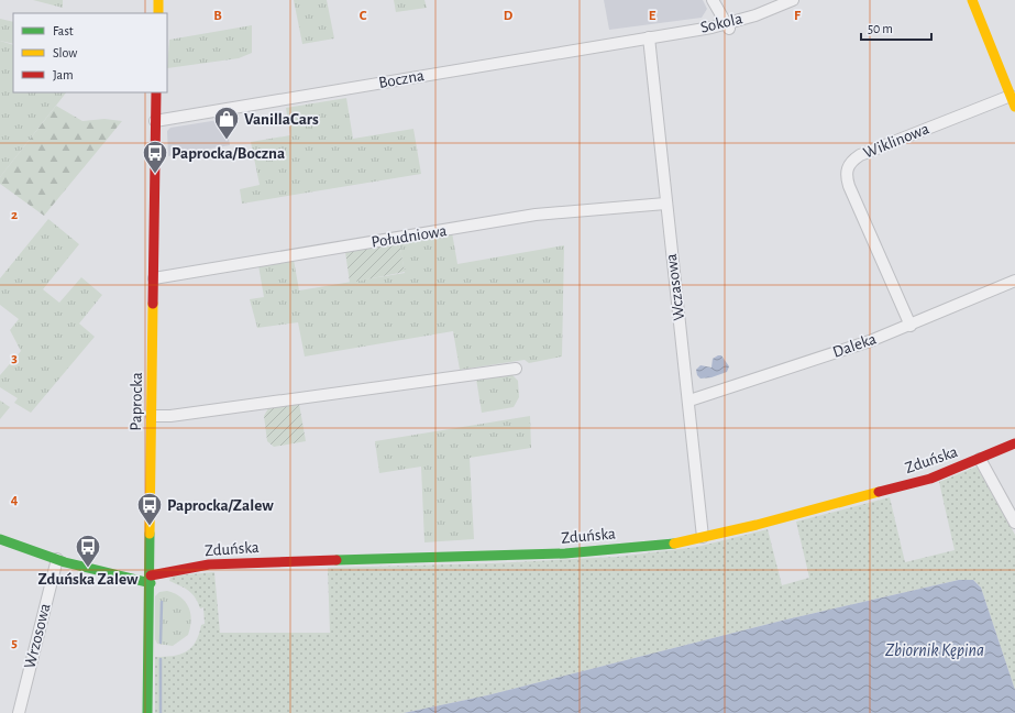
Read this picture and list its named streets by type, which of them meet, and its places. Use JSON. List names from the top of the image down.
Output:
{
  "streets": {
    "street": [
      "Sokola",
      "Boczna",
      "Wiklinowa",
      "Południowa",
      "Wczasowa",
      "Daleka",
      "Paprocka",
      "Zduńska",
      "Wrzosowa"
    ]
  },
  "crossings": [
    ["Sokola", "Boczna"],
    ["Sokola", "Wczasowa"],
    ["Boczna", "Wczasowa"],
    ["Boczna", "Paprocka"],
    ["Wiklinowa", "Daleka"],
    ["Południowa", "Wczasowa"],
    ["Południowa", "Paprocka"],
    ["Wczasowa", "Daleka"],
    ["Wczasowa", "Zduńska"],
    ["Paprocka", "Zduńska"],
    ["Zduńska", "Wrzosowa"]
  ],
  "water": ["Zbiornik Kępina"],
  "places": {
    "shop": ["VanillaCars"],
    "bus stop": ["Paprocka/Boczna", "Paprocka/Zalew", "Zduńska Zalew"]
  },
  "legend": ["Fast", "Slow", "Jam"],
  "scale_bar": "50 m",
  "grid": {
    "columns": [
      "B",
      "C",
      "D",
      "E",
      "F"
    ],
    "rows": [
      "2",
      "3",
      "4",
      "5"
    ]
  }
}
